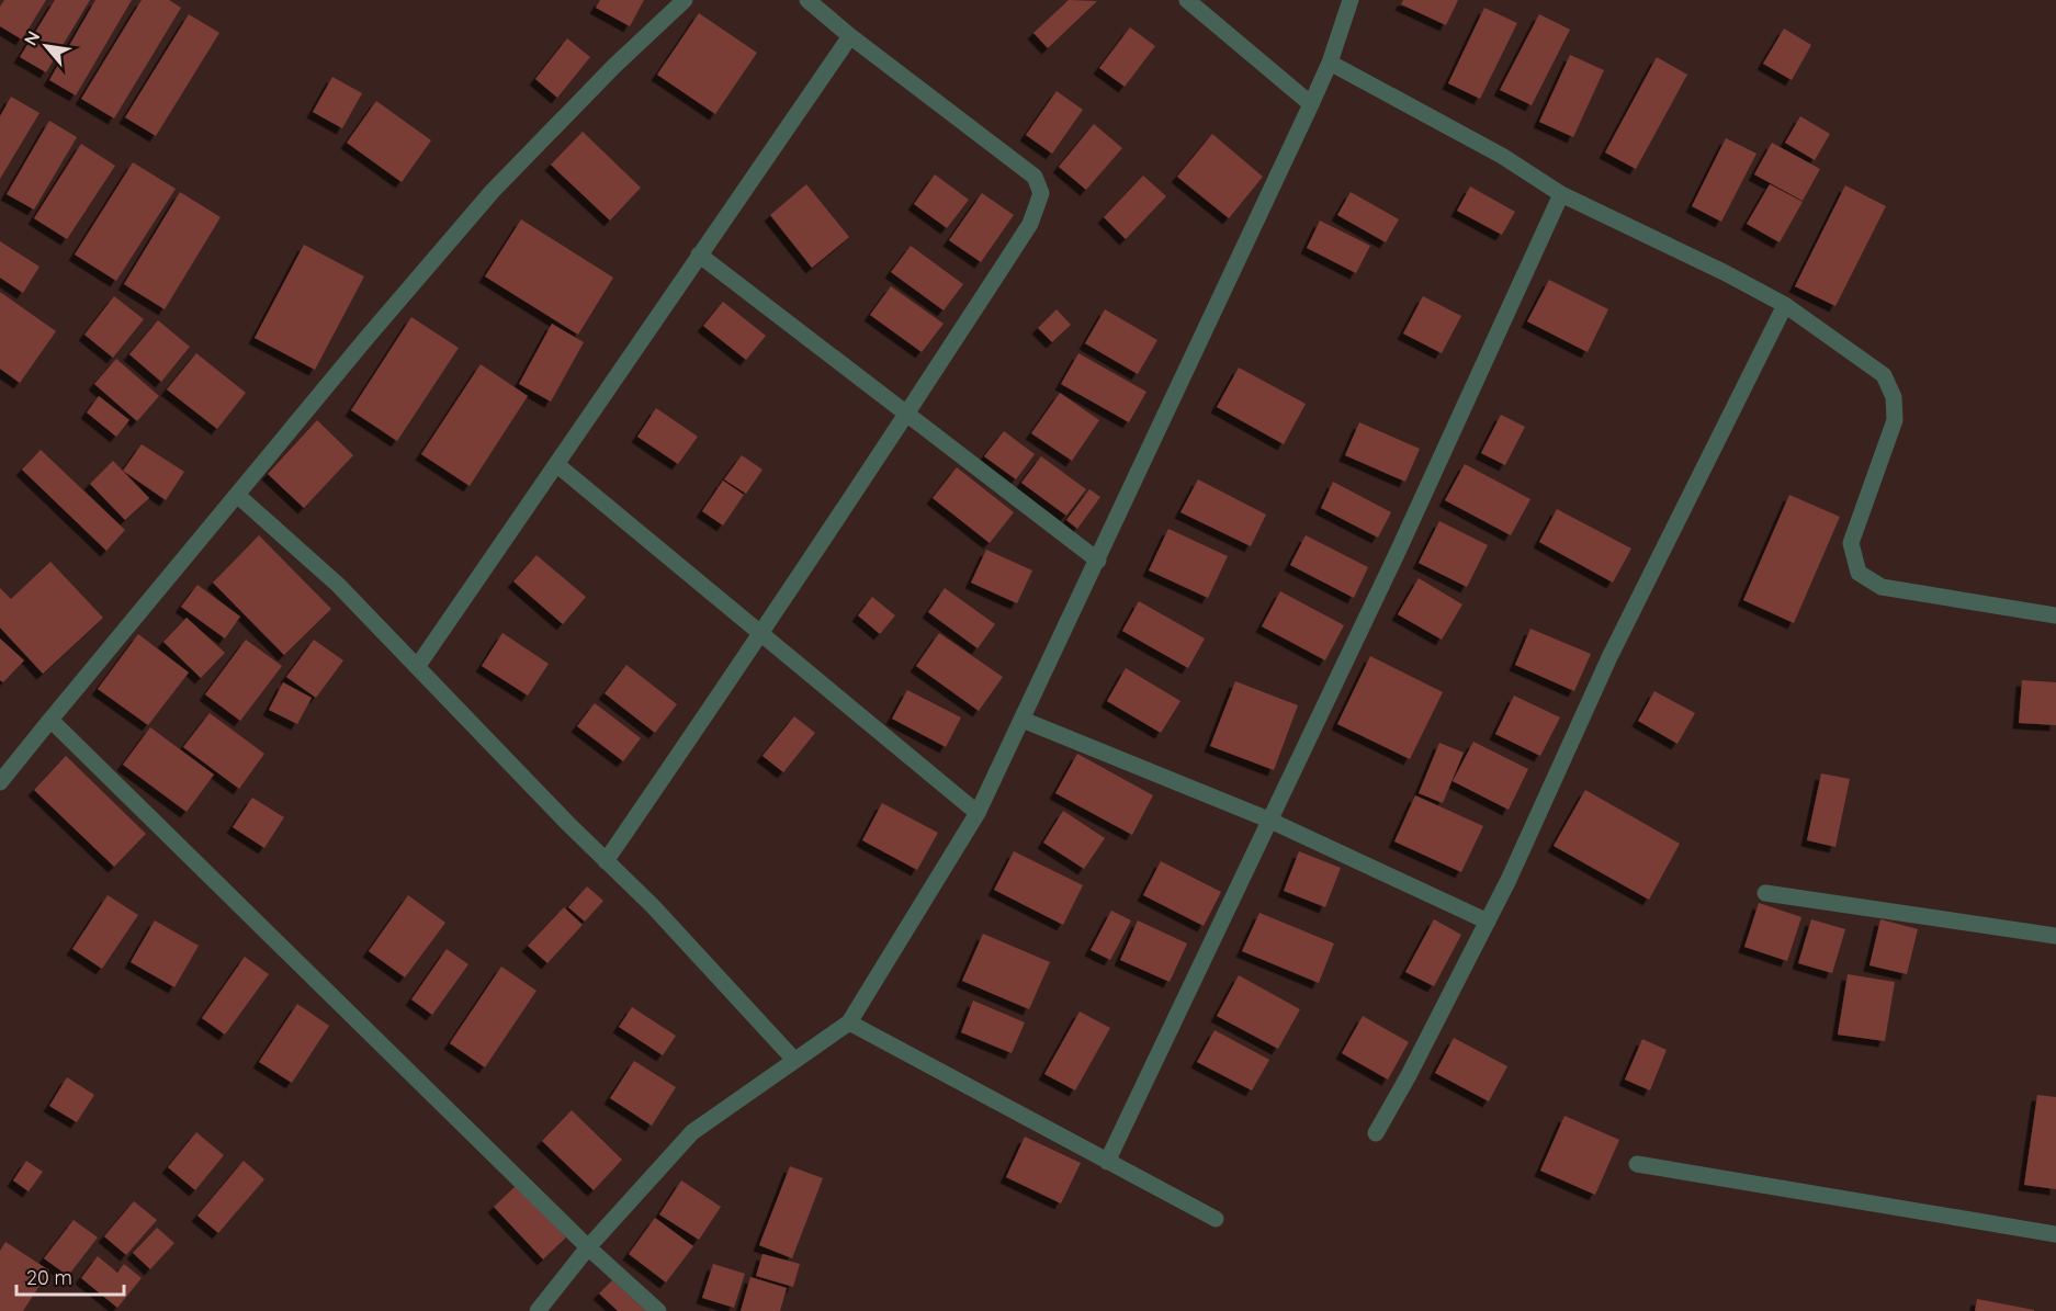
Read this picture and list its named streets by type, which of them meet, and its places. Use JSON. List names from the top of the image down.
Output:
{
  "scale_bar": "20 m",
  "north": "top left"
}
